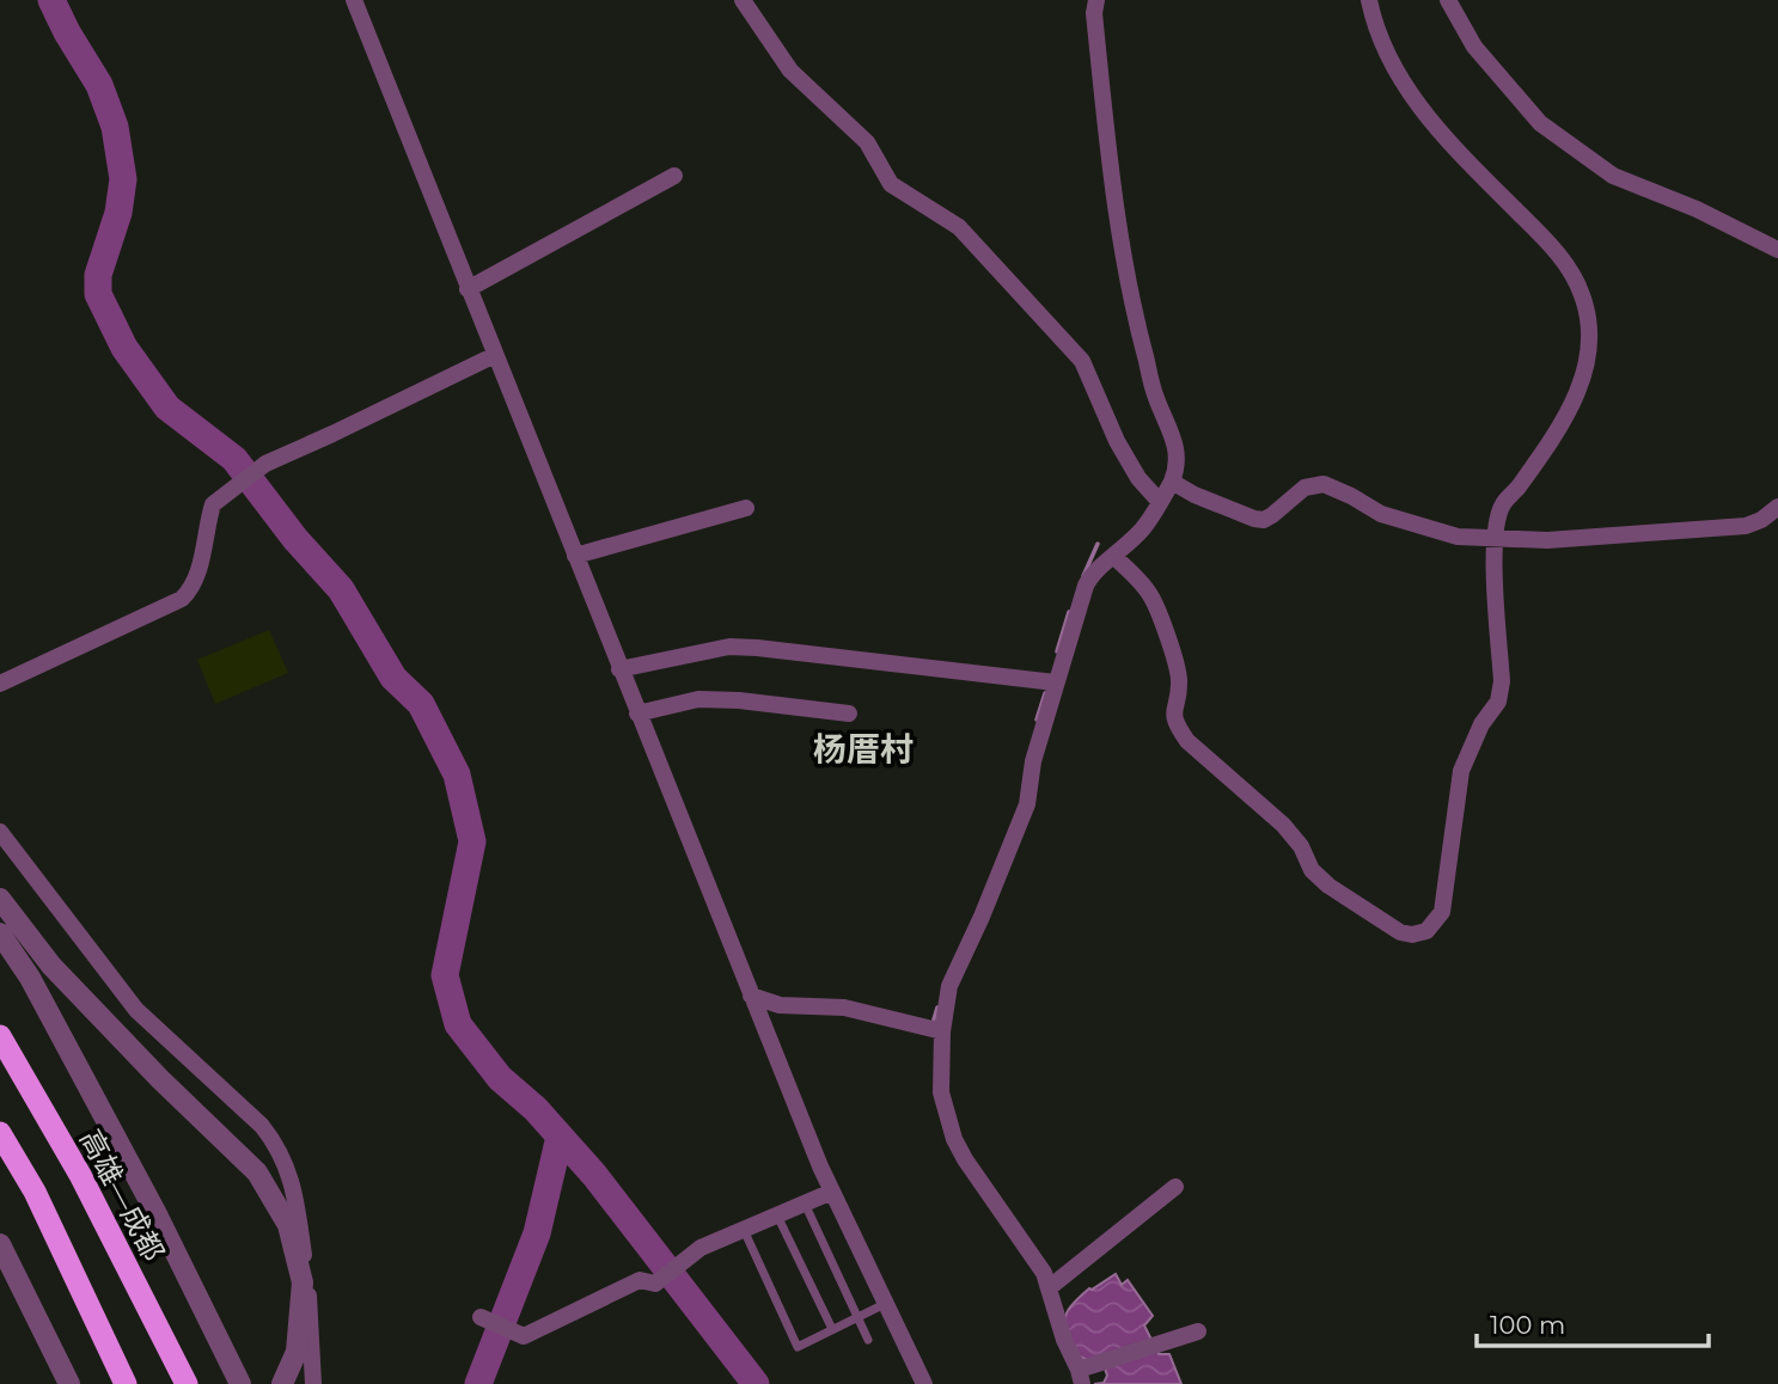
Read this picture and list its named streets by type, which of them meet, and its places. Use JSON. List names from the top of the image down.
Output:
{
  "streets": {
    "highway": ["高雄—成都"]
  },
  "districts": ["杨厝村"],
  "scale_bar": "100 m"
}
